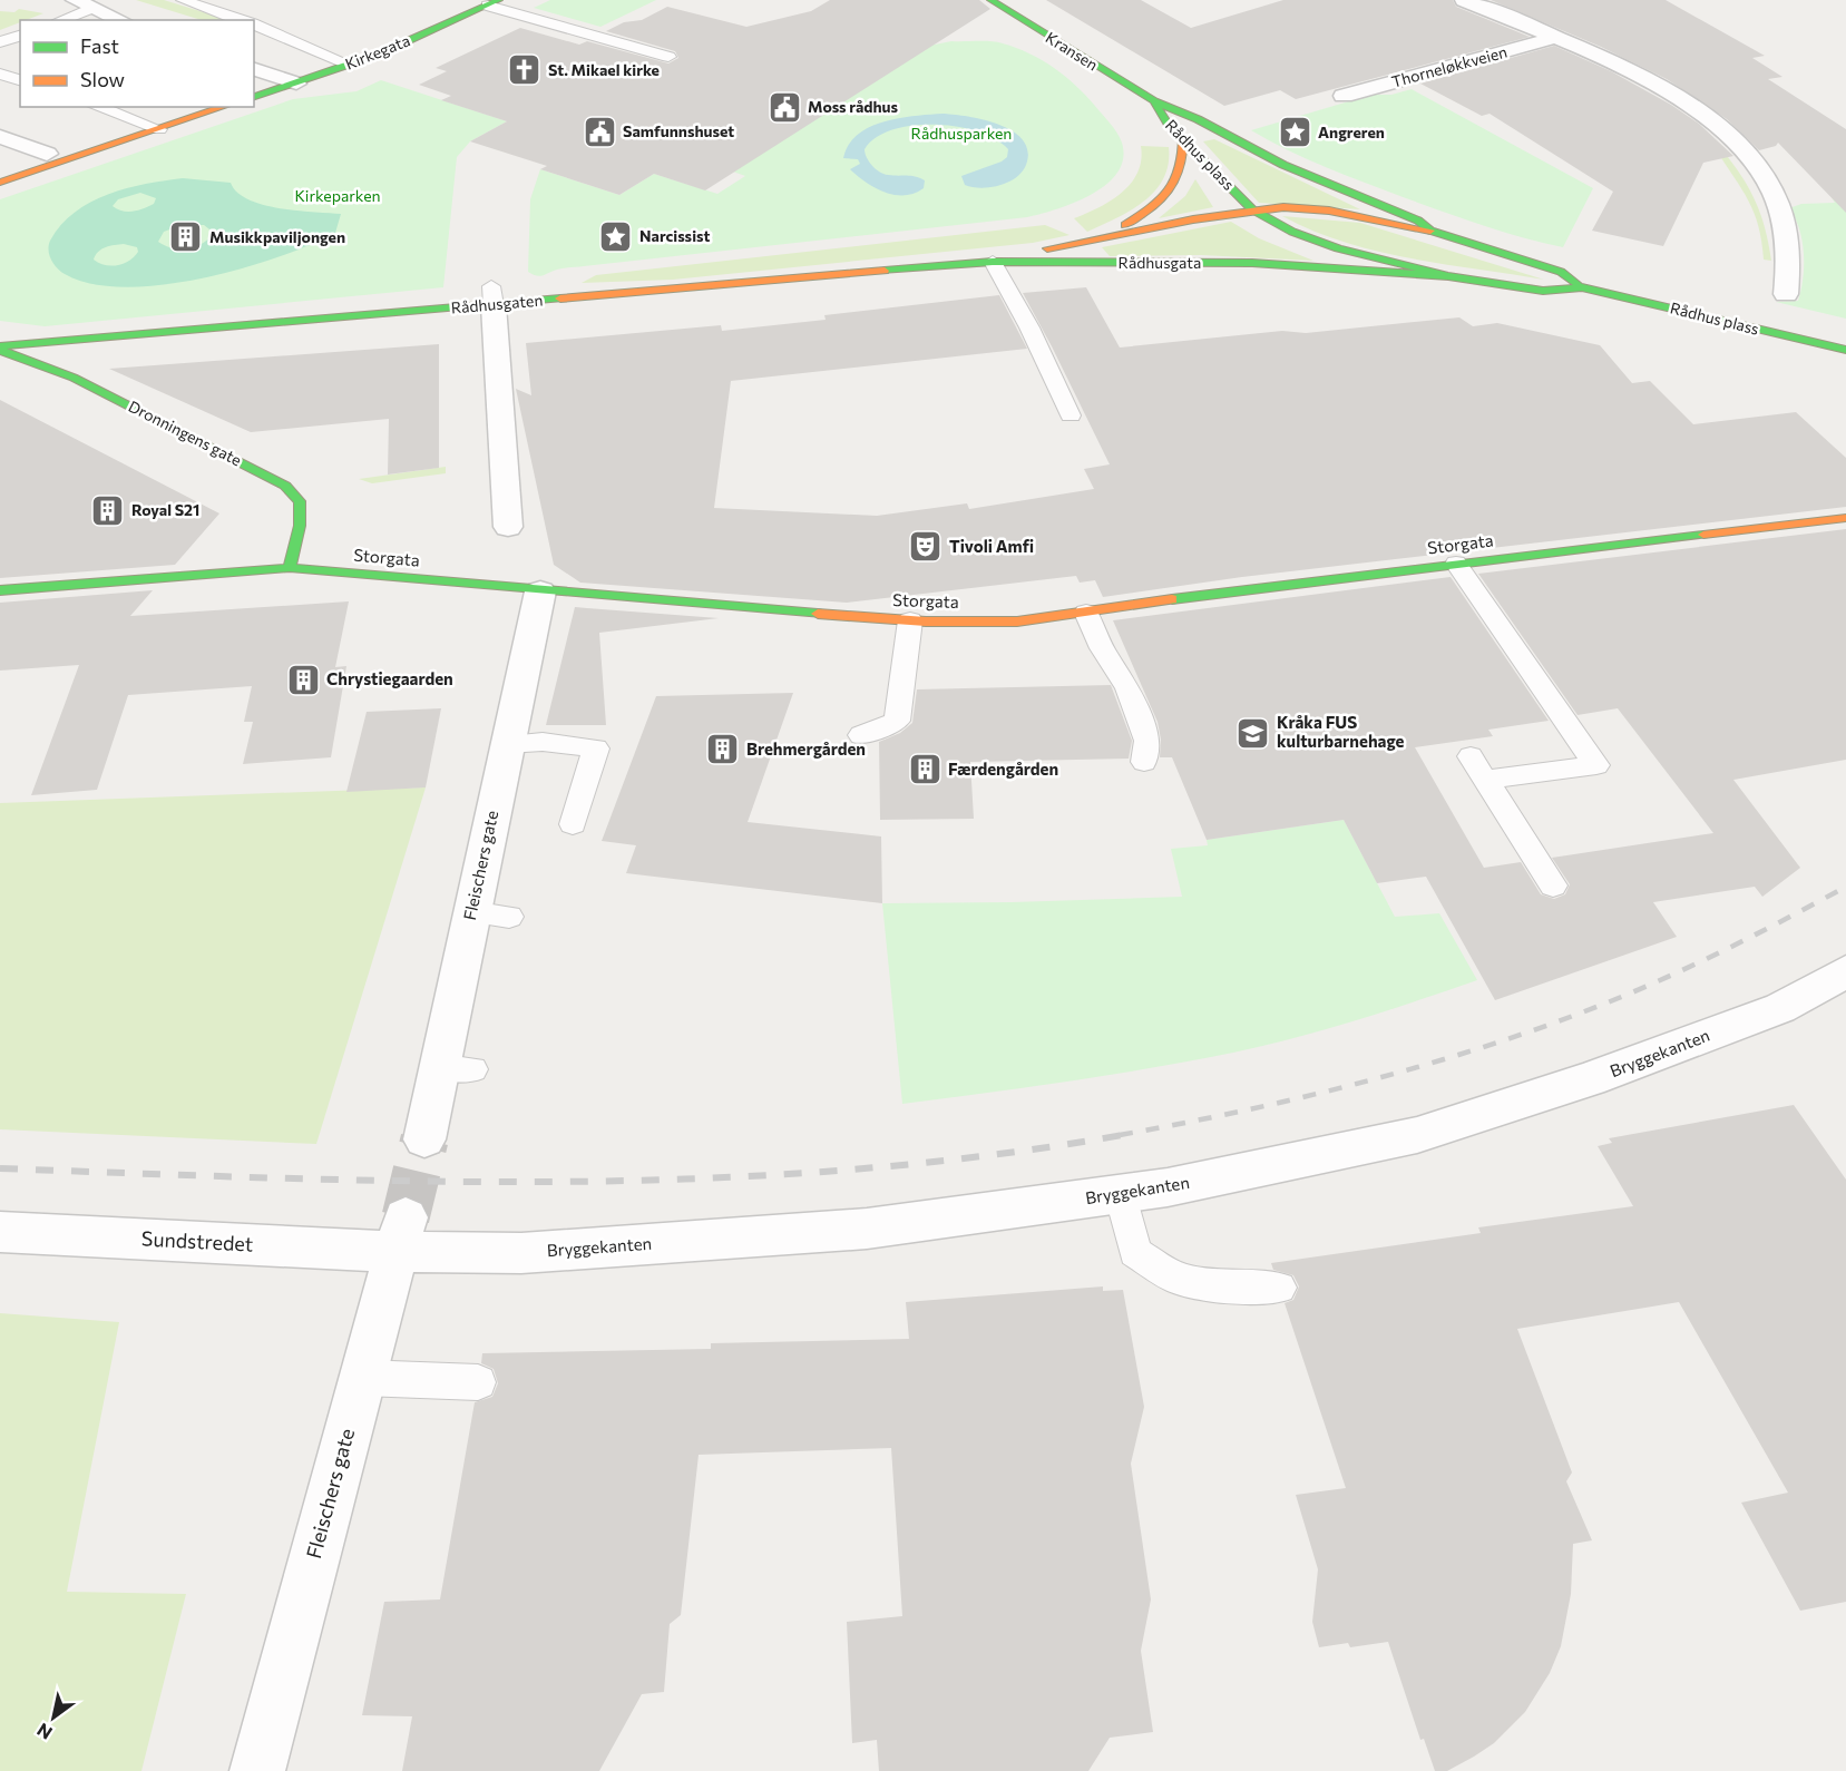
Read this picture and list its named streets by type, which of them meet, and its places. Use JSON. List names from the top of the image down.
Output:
{
  "streets": {
    "main road": [
      "Kransen",
      "Kirkegata",
      "Rådhus plass",
      "Rådhusgata",
      "Rådhusgaten",
      "Dronningens gate",
      "Storgata"
    ],
    "street": [
      "Thorneløkkveien",
      "Fleischers gate",
      "Bryggekanten",
      "Sundstredet"
    ]
  },
  "crossings": [
    ["Kransen", "Rådhus plass"],
    ["Rådhus plass", "Rådhusgata"],
    ["Rådhusgata", "Rådhusgaten"],
    ["Rådhusgaten", "Dronningens gate"],
    ["Dronningens gate", "Storgata"],
    ["Storgata", "Fleischers gate"],
    ["Fleischers gate", "Bryggekanten"],
    ["Fleischers gate", "Sundstredet"],
    ["Bryggekanten", "Sundstredet"]
  ],
  "parks": ["Rådhusparken", "Kirkeparken"],
  "places": {
    "church": ["St. Mikael kirke"],
    "public building": ["Moss rådhus", "Samfunnshuset"],
    "place": ["Angreren", "Narcissist"],
    "building": [
      "Musikkpaviljongen",
      "Royal S21",
      "Chrystiegaarden",
      "Brehmergården",
      "Færdengården"
    ],
    "theatre": ["Tivoli Amfi"],
    "school or university": ["Kråka FUS kulturbarnehage"]
  },
  "legend": ["Fast", "Slow"],
  "north": "bottom left"
}
